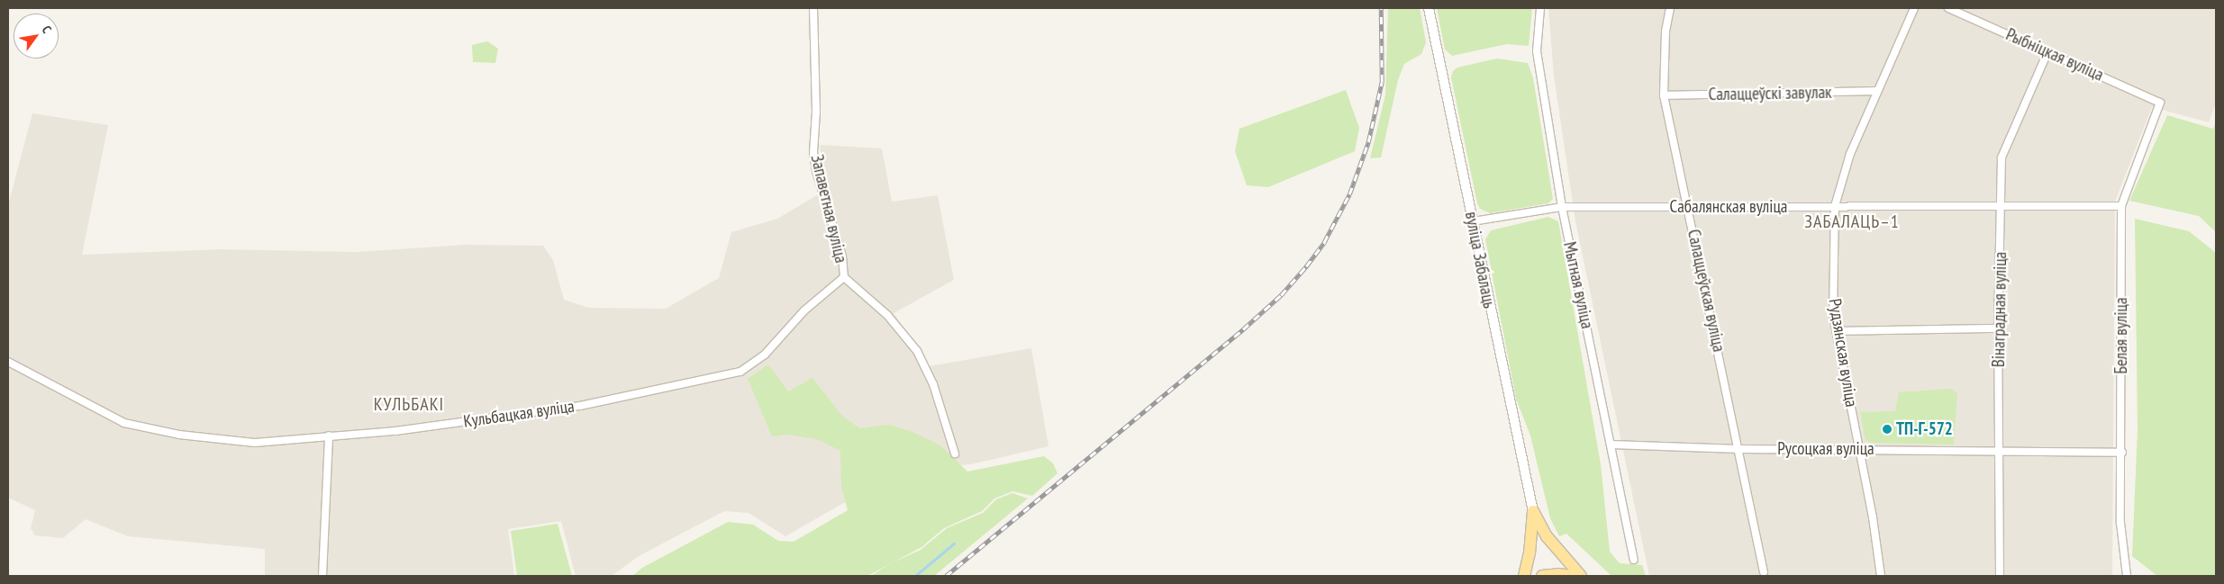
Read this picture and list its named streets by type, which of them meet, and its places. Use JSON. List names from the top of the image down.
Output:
{
  "streets": {
    "street": [
      "Рыбніцкая вуліца",
      "Салаццеўскі завулак",
      "Сабалянская вуліца",
      "Запаветная вуліца",
      "вуліца Забалаць",
      "Мытная вуліца",
      "Салаццеўская вуліца",
      "Вінаградная вуліца",
      "Белая вуліца",
      "Рудзянская вуліца",
      "Кульбацкая вуліца",
      "Русоцкая вуліца"
    ]
  },
  "crossings": [
    ["Рыбніцкая вуліца", "Вінаградная вуліца"],
    ["Рыбніцкая вуліца", "Белая вуліца"],
    ["Салаццеўскі завулак", "Салаццеўская вуліца"],
    ["Салаццеўскі завулак", "Рудзянская вуліца"],
    ["Сабалянская вуліца", "вуліца Забалаць"],
    ["Сабалянская вуліца", "Мытная вуліца"],
    ["Сабалянская вуліца", "Салаццеўская вуліца"],
    ["Сабалянская вуліца", "Вінаградная вуліца"],
    ["Сабалянская вуліца", "Белая вуліца"],
    ["Сабалянская вуліца", "Рудзянская вуліца"],
    ["Запаветная вуліца", "Кульбацкая вуліца"],
    ["Мытная вуліца", "Русоцкая вуліца"],
    ["Салаццеўская вуліца", "Русоцкая вуліца"],
    ["Вінаградная вуліца", "Русоцкая вуліца"],
    ["Белая вуліца", "Русоцкая вуліца"],
    ["Рудзянская вуліца", "Русоцкая вуліца"]
  ],
  "districts": ["ЗАБАЛАЦЬ–1", "КУЛЬБАКІ"],
  "places": ["ТП-Г-572"],
  "north": "top right"
}
